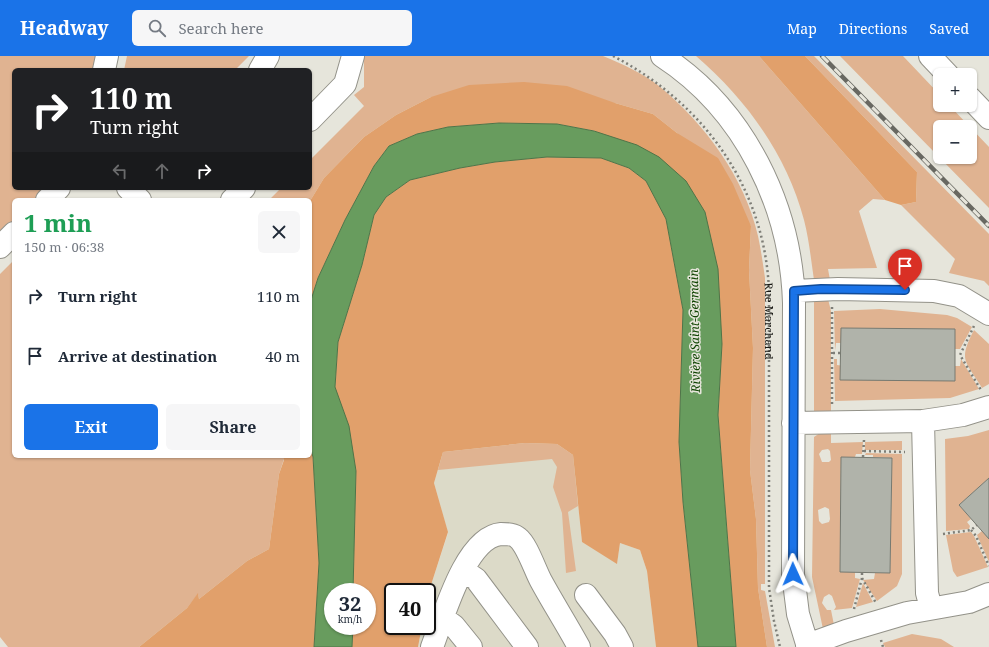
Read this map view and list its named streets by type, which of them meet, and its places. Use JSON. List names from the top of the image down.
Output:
{
  "streets": {
    "path": ["Rue Marchand"]
  },
  "water": ["Rivière Saint-Germain"],
  "page": {
    "header": "Headway",
    "search": "Search here",
    "nav": ["Map", "Directions", "Saved"],
    "map_buttons": ["+", "−"],
    "turn": ["110 m", "Turn right"],
    "heading": ["1 min", "150 m · 06:38"],
    "list": [
      {
        "name": "Turn right",
        "value": "110 m"
      },
      {
        "name": "Arrive at destination",
        "value": "40 m"
      }
    ],
    "buttons": ["Exit", "Share"],
    "speed": "32 km/h",
    "limit": "40"
  }
}
